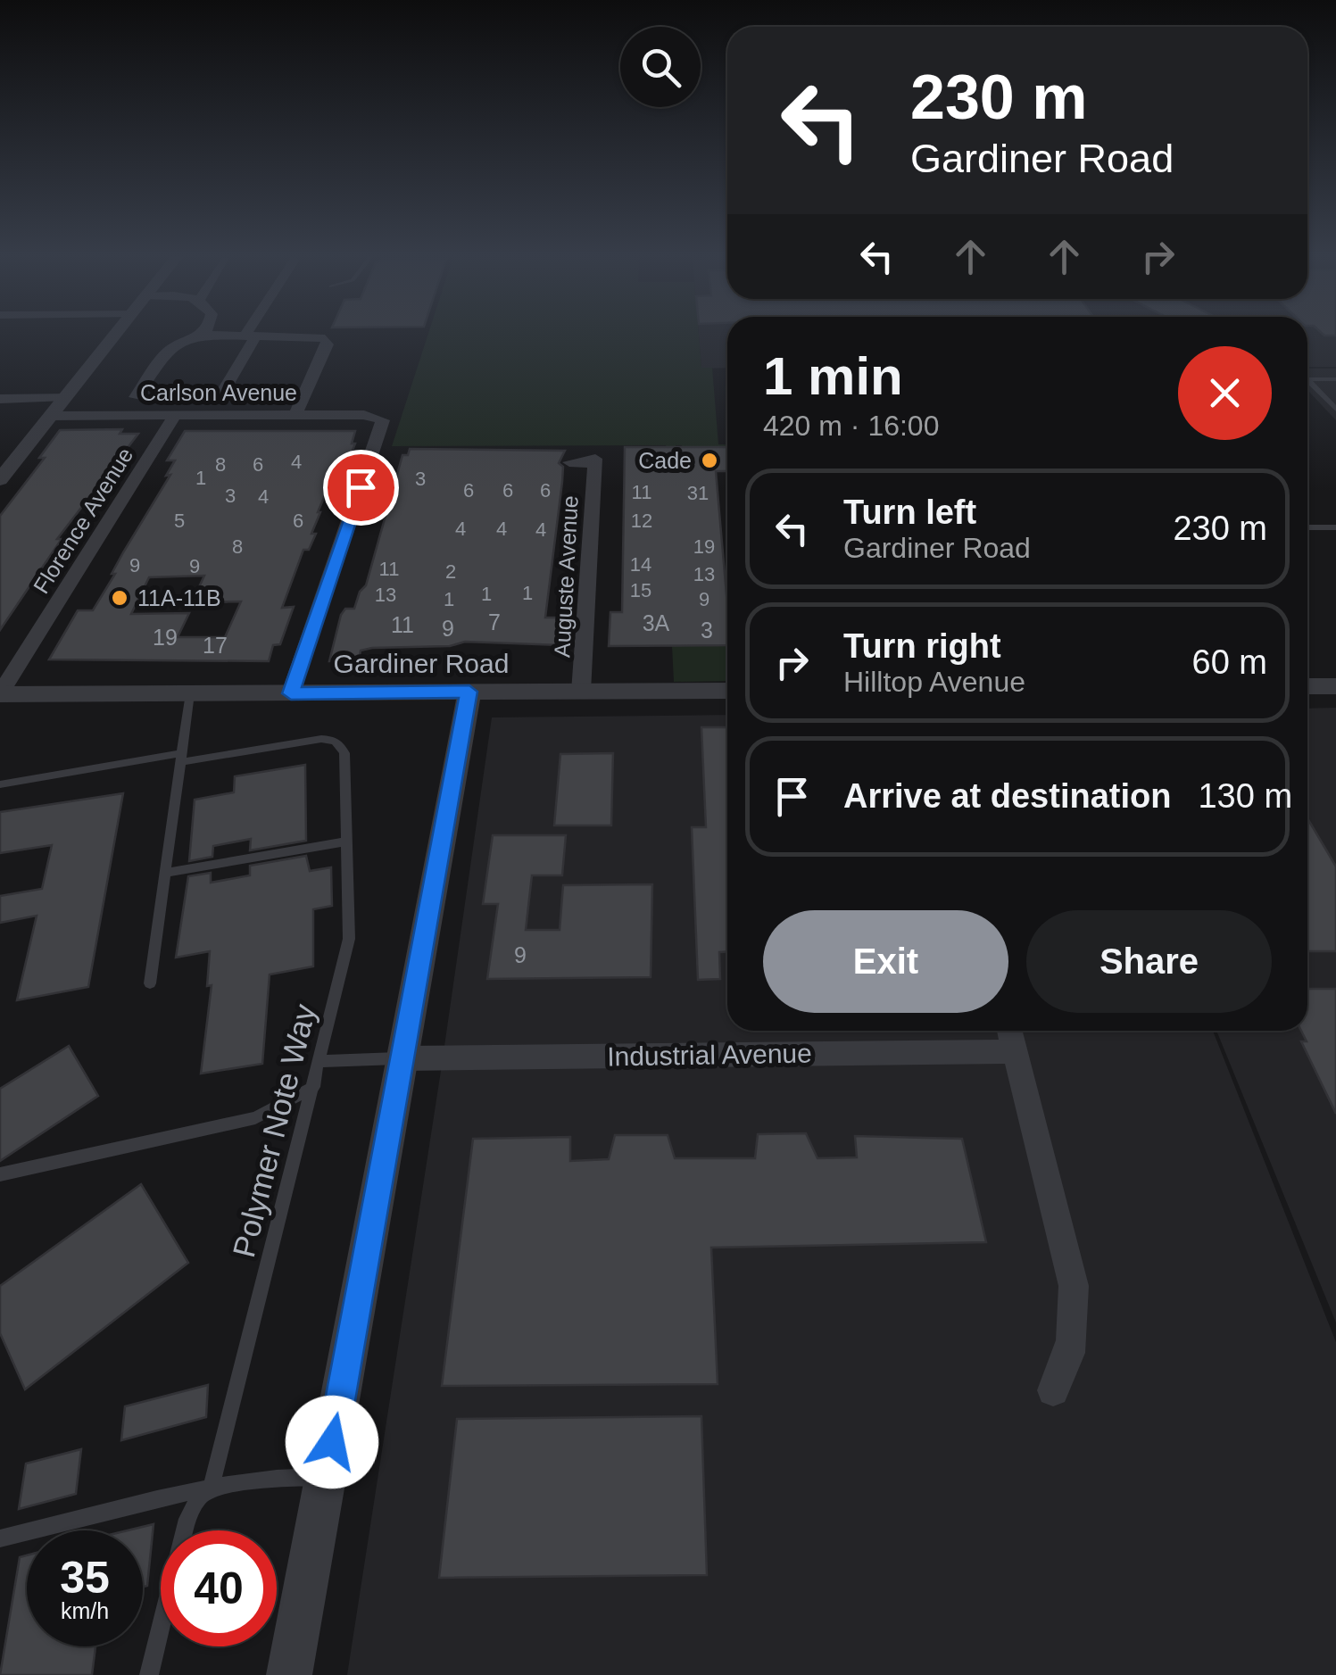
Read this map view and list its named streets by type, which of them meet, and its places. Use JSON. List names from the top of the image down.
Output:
{
  "streets": {
    "street": [
      "Carlson Avenue",
      "Florence Avenue",
      "Auguste Avenue",
      "Gardiner Road",
      "Industrial Avenue"
    ],
    "lane": ["Polymer Note Way"]
  },
  "crossings": [
    ["Carlson Avenue", "Florence Avenue"],
    ["Carlson Avenue", "Gardiner Road"],
    ["Florence Avenue", "Gardiner Road"],
    ["Auguste Avenue", "Gardiner Road"]
  ],
  "places": ["Cade", "11A-11B"],
  "house_numbers": [
    "4",
    "8",
    "6",
    "1",
    "3",
    "6",
    "6",
    "6",
    "11",
    "31",
    "3",
    "4",
    "5",
    "6",
    "12",
    "4",
    "4",
    "4",
    "8",
    "19",
    "14",
    "9",
    "9",
    "11",
    "2",
    "13",
    "15",
    "1",
    "1",
    "13",
    "1",
    "9",
    "7",
    "3A",
    "11",
    "9",
    "3",
    "19",
    "17",
    "9"
  ],
  "page": {
    "turn": ["230 m", "Gardiner Road"],
    "heading": ["1 min", "420 m · 16:00"],
    "list": [
      {
        "name": "Turn left",
        "note": "Gardiner Road",
        "value": "230 m"
      },
      {
        "name": "Turn right",
        "note": "Hilltop Avenue",
        "value": "60 m"
      },
      {
        "name": "Arrive at destination",
        "value": "130 m"
      }
    ],
    "buttons": ["Exit", "Share"],
    "speed": "35 km/h",
    "limit": "40"
  }
}
